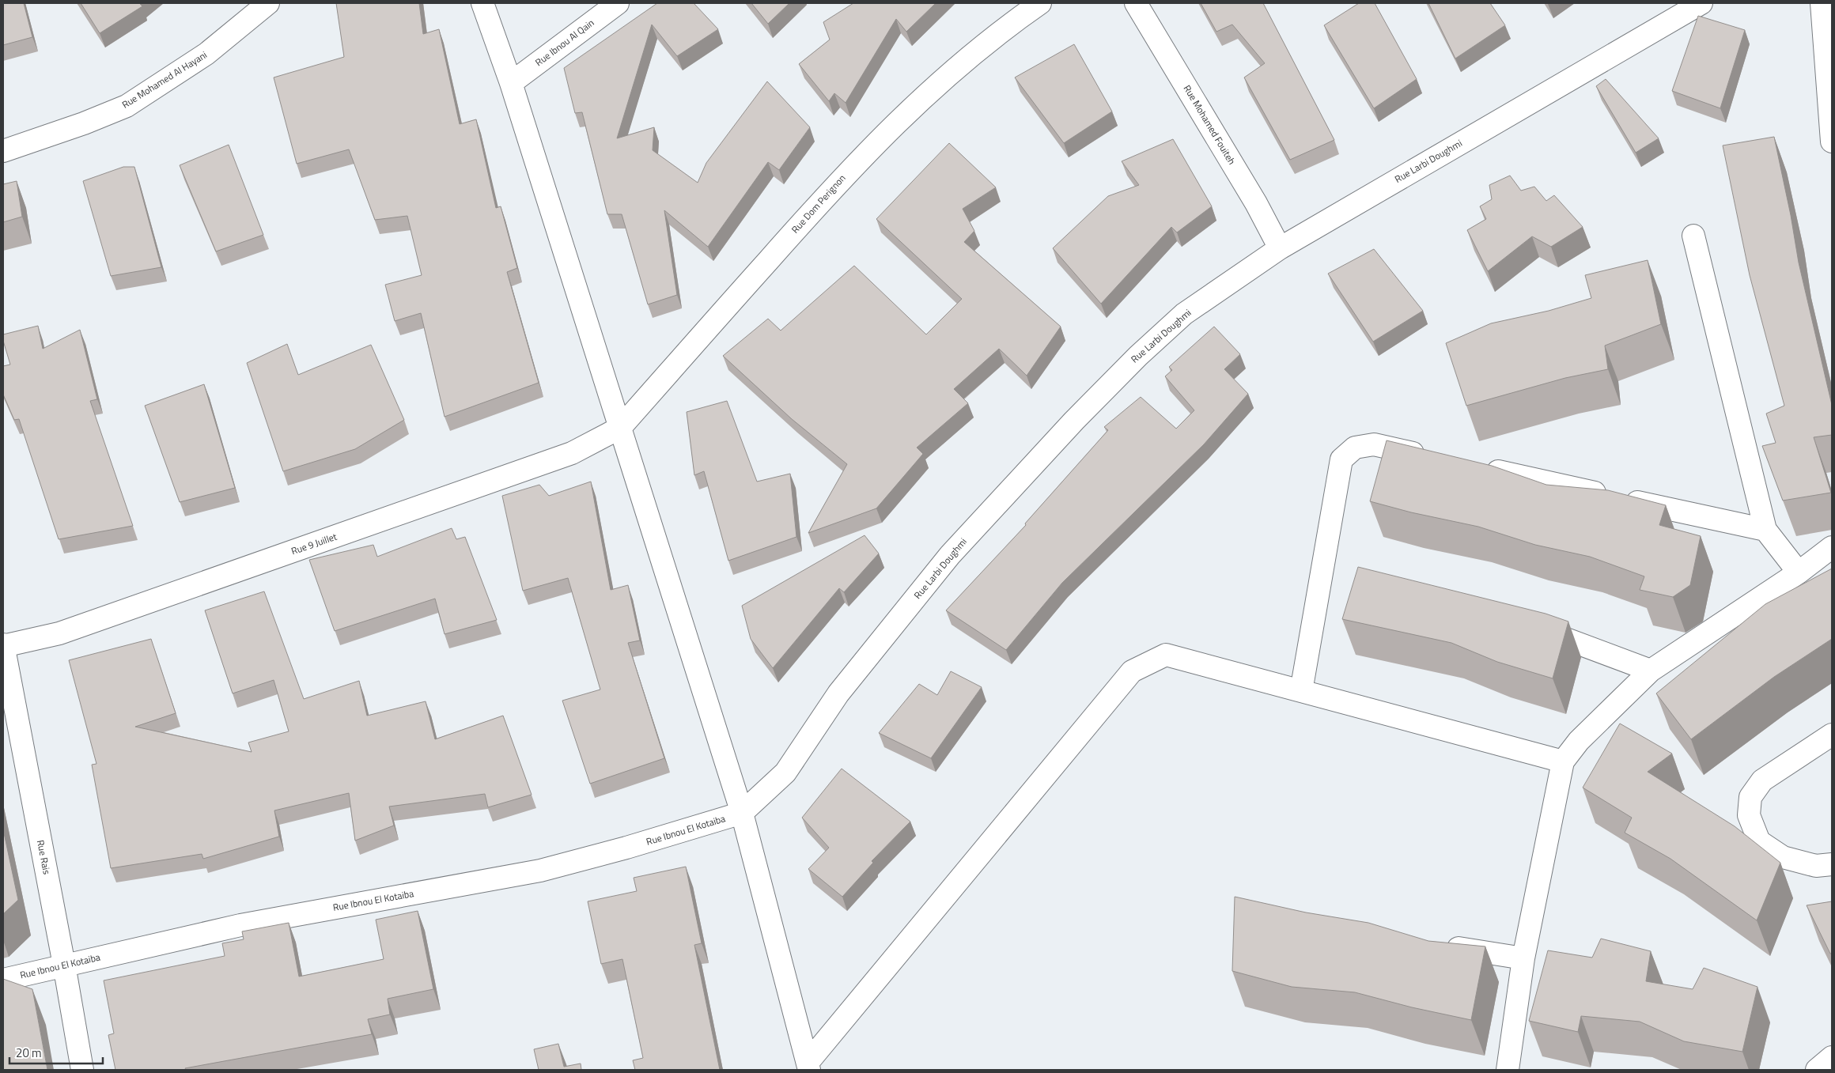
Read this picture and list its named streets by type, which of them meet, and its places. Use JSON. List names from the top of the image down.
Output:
{
  "streets": {
    "street": [
      "Rue Ibnou Al Qain",
      "Rue Mohamed Al Hayani",
      "Rue Mohamed Fouiteh",
      "Rue Larbi Doughmi",
      "Rue Dom Perignon",
      "Rue 9 Juillet",
      "Rue Ibnou El Kotaiba",
      "Rue Rais"
    ]
  },
  "crossings": [
    ["Rue Mohamed Fouiteh", "Rue Larbi Doughmi"],
    ["Rue Larbi Doughmi", "Rue Ibnou El Kotaiba"],
    ["Rue Dom Perignon", "Rue 9 Juillet"],
    ["Rue 9 Juillet", "Rue Rais"],
    ["Rue Ibnou El Kotaiba", "Rue Rais"]
  ],
  "scale_bar": "20 m"
}
